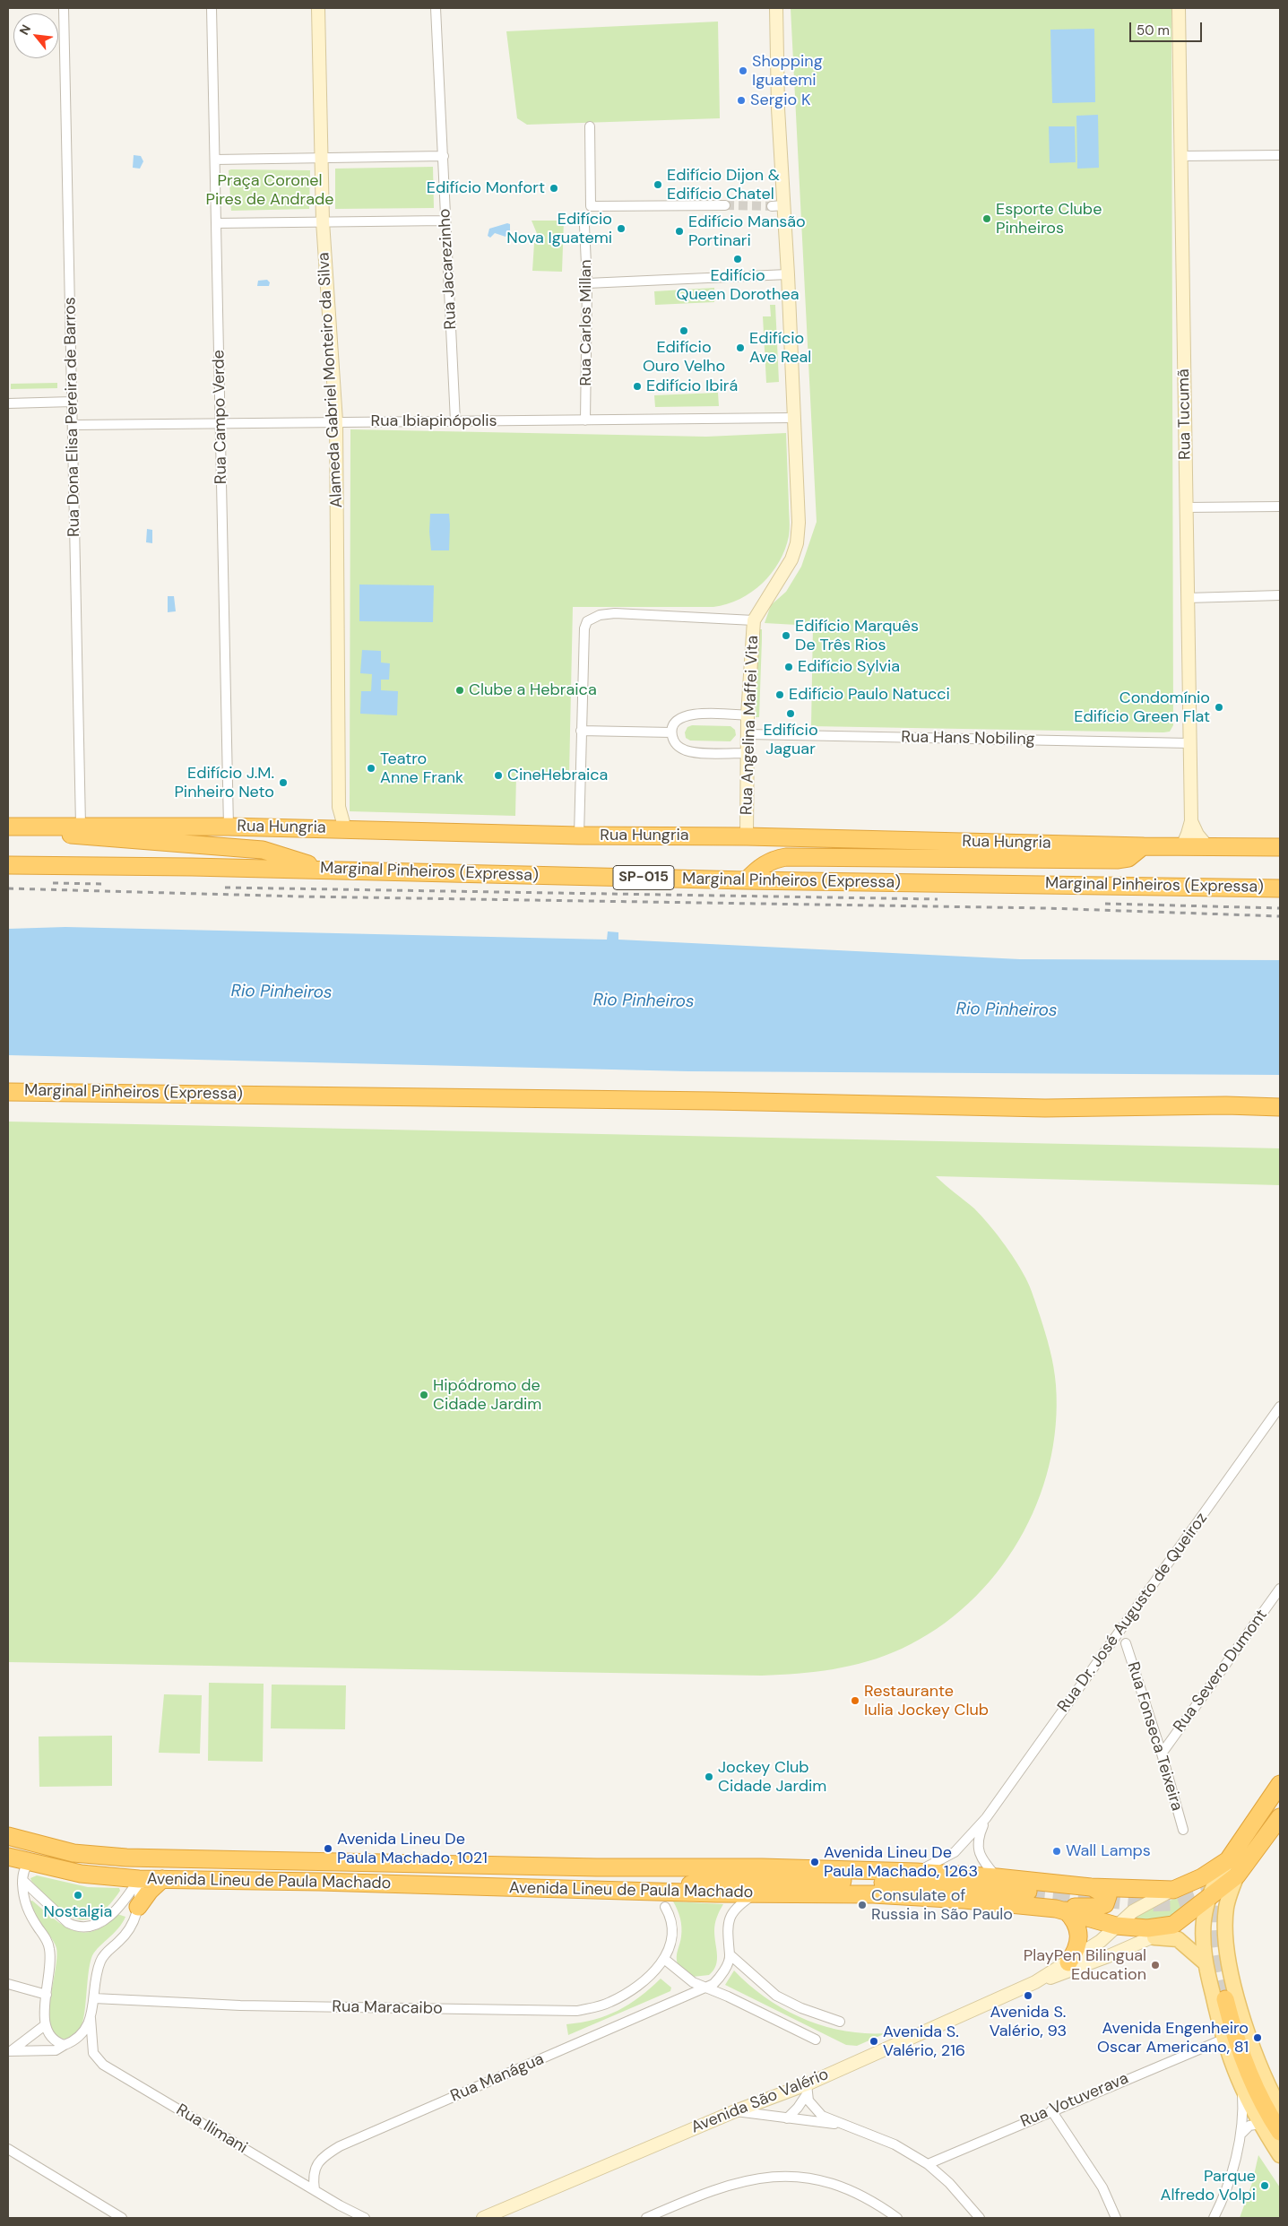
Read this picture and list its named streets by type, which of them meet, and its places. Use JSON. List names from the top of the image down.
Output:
{
  "streets": {
    "highway": [
      "Rua Hungria",
      "Marginal Pinheiros (Expressa)",
      "SP-015",
      "Avenida Lineu de Paula Machado"
    ],
    "street": [
      "Rua Jacarezinho",
      "Rua Carlos Millan",
      "Alameda Gabriel Monteiro da Silva",
      "Rua Tucumã",
      "Rua Dona Elisa Pereira de Barros",
      "Rua Campo Verde",
      "Rua Ibiapinópolis",
      "Rua Angelina Maffei Vita",
      "Rua Hans Nobiling",
      "Rua Dr. José Augusto de Queiroz",
      "Rua Severo Dumont",
      "Rua Fonseca Teixeira",
      "Rua Maracaibo",
      "Rua Manágua",
      "Rua Votuverava",
      "Avenida São Valério",
      "Rua Ilimani"
    ]
  },
  "crossings": [
    ["Rua Jacarezinho", "Rua Ibiapinópolis"],
    ["Rua Carlos Millan", "Rua Ibiapinópolis"],
    ["Alameda Gabriel Monteiro da Silva", "Rua Ibiapinópolis"],
    ["Alameda Gabriel Monteiro da Silva", "Rua Hungria"],
    ["Rua Tucumã", "Rua Hans Nobiling"],
    ["Rua Tucumã", "Rua Hungria"],
    ["Rua Dona Elisa Pereira de Barros", "Rua Ibiapinópolis"],
    ["Rua Dona Elisa Pereira de Barros", "Rua Hungria"],
    ["Rua Campo Verde", "Rua Ibiapinópolis"],
    ["Rua Campo Verde", "Rua Hungria"],
    ["Rua Ibiapinópolis", "Rua Angelina Maffei Vita"],
    ["Rua Angelina Maffei Vita", "Rua Hans Nobiling"],
    ["Rua Angelina Maffei Vita", "Rua Hungria"],
    ["Rua Severo Dumont", "Rua Fonseca Teixeira"],
    ["Avenida Lineu de Paula Machado", "Avenida São Valério"],
    ["Rua Manágua", "Rua Ilimani"]
  ],
  "water": ["Rio Pinheiros"],
  "parks": ["Praça Coronel Pires de Andrade"],
  "places": [
    "Shopping Iguatemi",
    "Sergio K",
    "Edifício Dijon & Edifício Chatel",
    "Edifício Monfort",
    "Esporte Clube Pinheiros",
    "Edifício Nova Iguatemi",
    "Edifício Mansão Portinari",
    "Edifício Queen Dorothea",
    "Edifício Ouro Velho",
    "Edifício Ave Real",
    "Edifício Ibirá",
    "Edifício Marquês De Três Rios",
    "Edifício Sylvia",
    "Clube a Hebraica",
    "Edifício Paulo Natucci",
    "Condomínio Edifício Green Flat",
    "Edifício Jaguar",
    "Teatro Anne Frank",
    "CineHebraica",
    "Edifício J.M. Pinheiro Neto",
    "Hipódromo de Cidade Jardim",
    "Restaurante Iulia Jockey Club",
    "Jockey Club Cidade Jardim",
    "Avenida Lineu De Paula Machado, 1021",
    "Wall Lamps",
    "Avenida Lineu De Paula Machado, 1263",
    "Nostalgia",
    "Consulate of Russia in São Paulo",
    "PlayPen Bilingual Education",
    "Avenida S. Valério, 93",
    "Avenida Engenheiro Oscar Americano, 81",
    "Avenida S. Valério, 216",
    "Parque Alfredo Volpi"
  ],
  "scale_bar": "50 m",
  "north": "top left"
}
